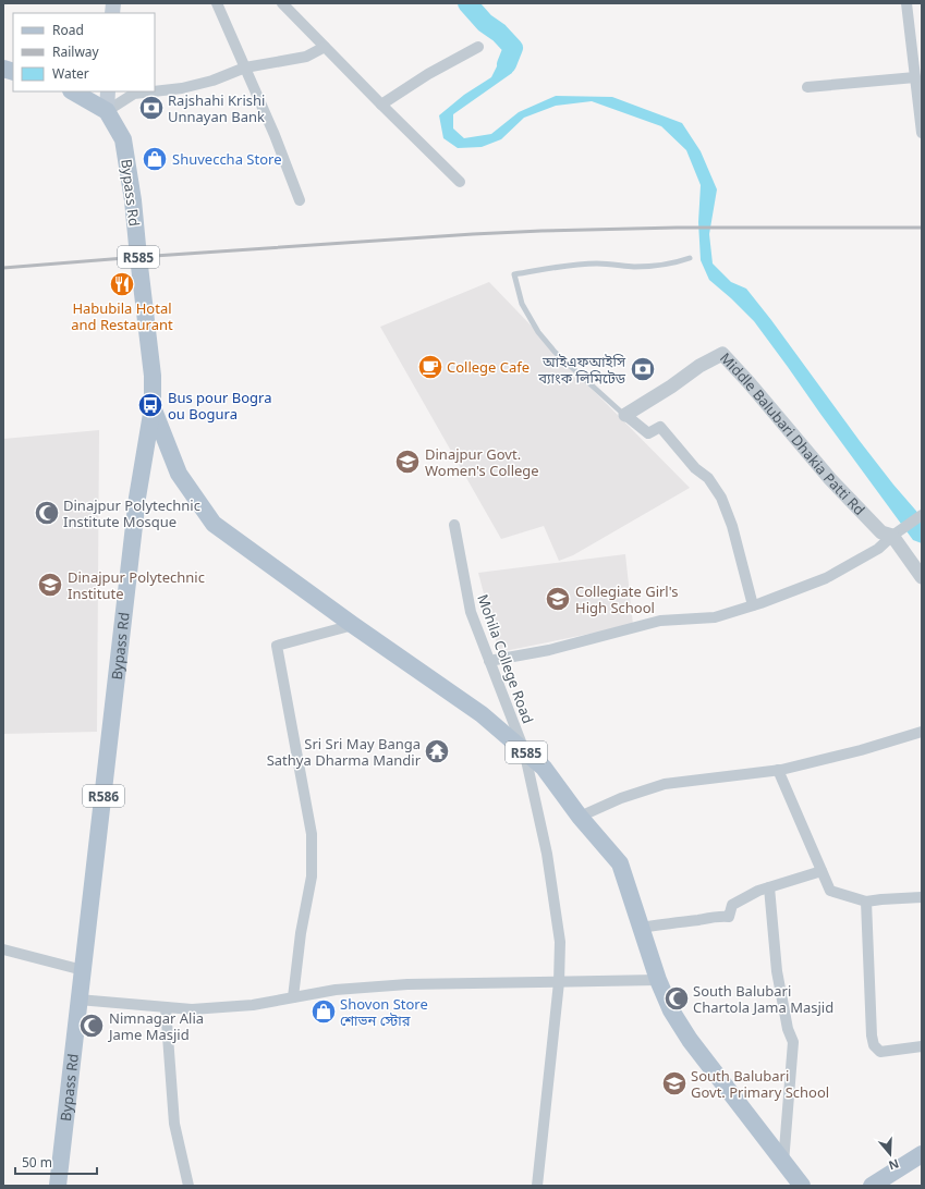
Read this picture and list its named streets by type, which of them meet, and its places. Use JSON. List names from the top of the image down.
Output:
{
  "streets": {
    "main road": ["Bypass Rd", "R585", "R586"],
    "street": ["Middle Balubari Dhakia Patti Rd", "Mohila College Road"]
  },
  "crossings": [
    ["Bypass Rd", "R585"],
    ["R585", "Mohila College Road"]
  ],
  "places": {
    "bank": ["Rajshahi Krishi Unnayan Bank", "আইএফআইসি ব্যাংক লিমিটেড"],
    "shop": ["Shuveccha Store", "Shovon Store শোভন স্টোর"],
    "restaurant": ["Habubila Hotal and Restaurant"],
    "cafe": ["College Cafe"],
    "bus stop": ["Bus pour Bogra ou Bogura"],
    "school or university": [
      "Dinajpur Govt. Women's College",
      "Dinajpur Polytechnic Institute",
      "Collegiate Girl's High School",
      "South Balubari Govt. Primary School"
    ],
    "mosque": ["Dinajpur Polytechnic Institute Mosque", "South Balubari Chartola Jama Masjid", "Nimnagar Alia Jame Masjid"],
    "temple": ["Sri Sri May Banga Sathya Dharma Mandir"]
  },
  "legend": ["Road", "Railway", "Water"],
  "scale_bar": "50 m",
  "north": "bottom"
}
